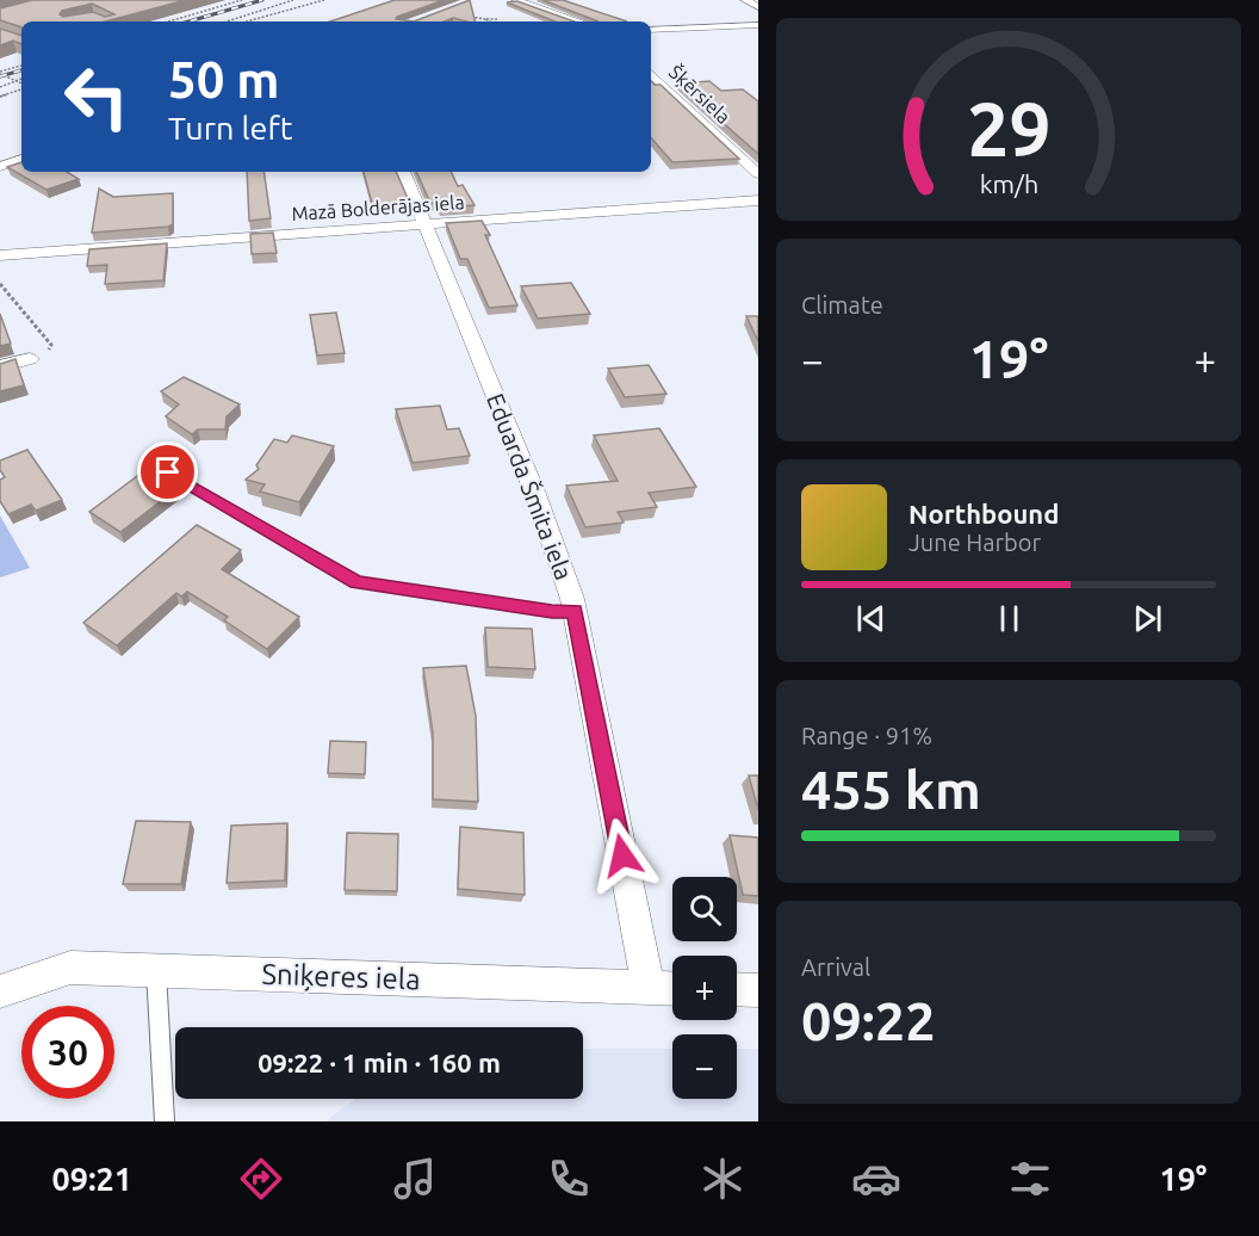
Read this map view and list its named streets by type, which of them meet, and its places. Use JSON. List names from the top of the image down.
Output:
{
  "streets": {
    "street": [
      "Šķērsiela",
      "Mazā Bolderājas iela",
      "Eduarda Šmita iela",
      "Sniķeres iela"
    ]
  },
  "crossings": [
    ["Mazā Bolderājas iela", "Eduarda Šmita iela"],
    ["Eduarda Šmita iela", "Sniķeres iela"]
  ],
  "page": {
    "turn": ["50 m", "Turn left"],
    "tile": [
      "Climate",
      ["Range · 91%", "455 km"],
      ["Arrival", "09:22"]
    ],
    "heat": ["−", "19°", "+"],
    "song": ["Northbound", "June Harbor"],
    "map_buttons": ["+", "−"],
    "limit": "30",
    "trip": "09:22 · 1 min · 160 m",
    "tabs": ["09:21", "19°"],
    "gauge": ["29", "km/h"]
  }
}
